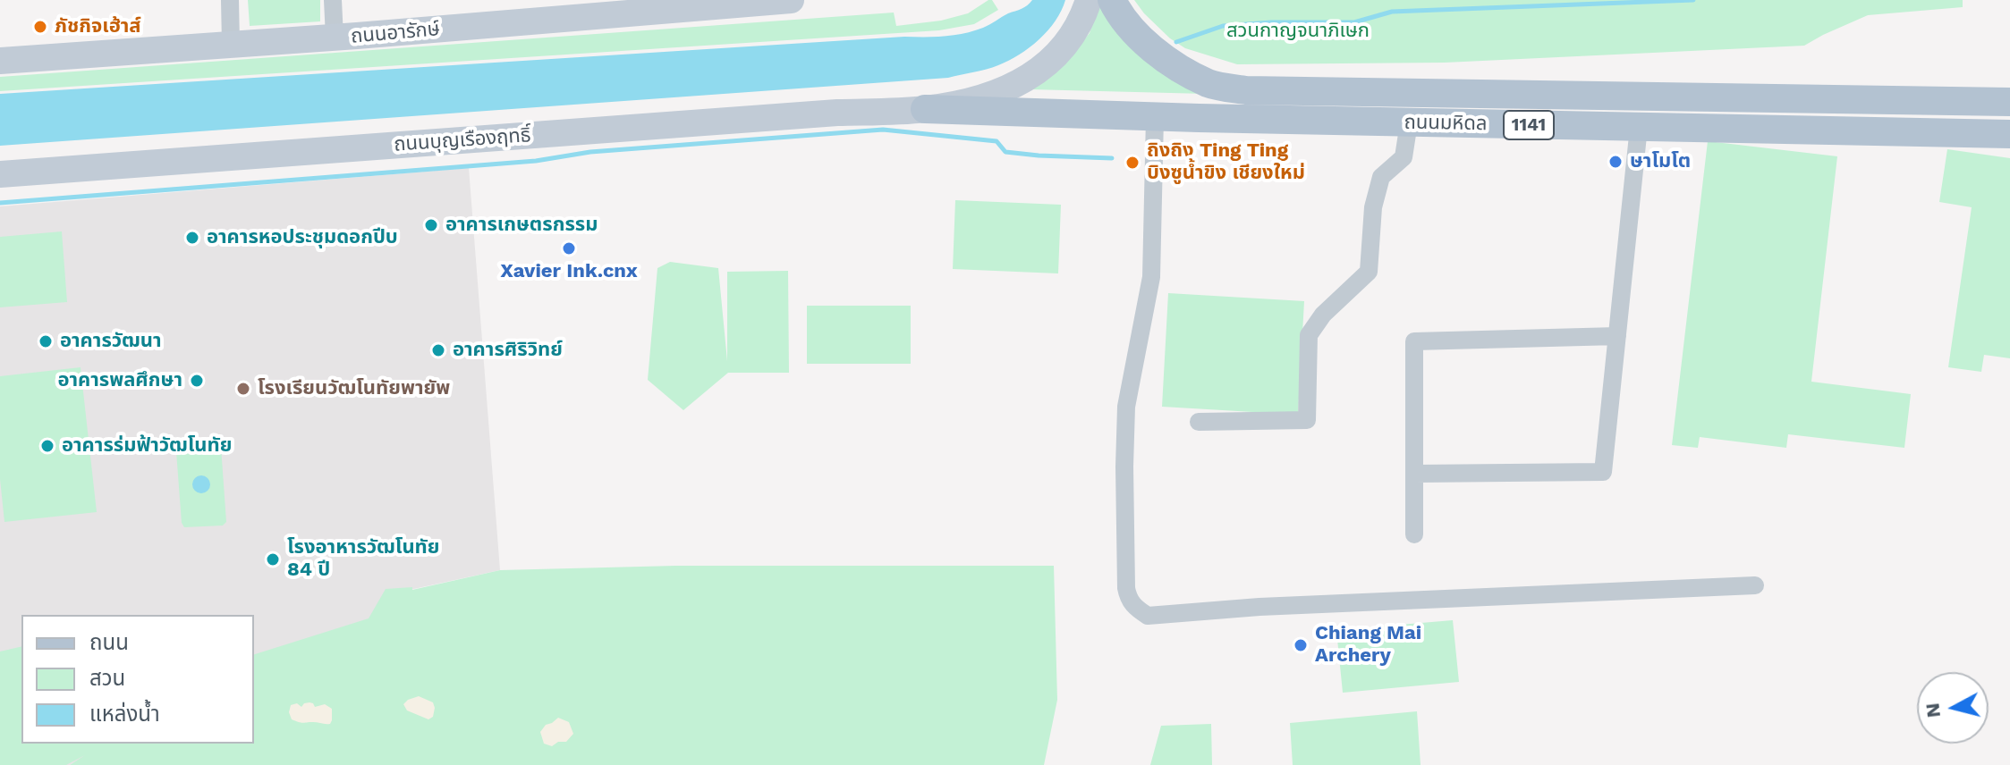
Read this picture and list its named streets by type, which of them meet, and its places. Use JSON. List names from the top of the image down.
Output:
{
  "streets": {
    "main road": [
      "ถนนอารักษ์",
      "ถนนมหิดล",
      "1141",
      "ถนนบุญเรืองฤทธิ์"
    ]
  },
  "crossings": [
    ["ถนนมหิดล", "ถนนบุญเรืองฤทธิ์"]
  ],
  "parks": ["สวนกาญจนาภิเษก"],
  "places": [
    "ภัชกิจเฮ้าส์",
    "ษาโมโต",
    "ถิงถิง Ting Ting บิงซูน้ำขิง เชียงใหม่",
    "อาคารเกษตรกรรม",
    "อาคารหอประชุมดอกปีบ",
    "Xavier Ink.cnx",
    "อาคารวัฒนา",
    "อาคารศิริวิทย์",
    "อาคารพลศึกษา",
    "โรงเรียนวัฒโนทัยพายัพ",
    "อาคารร่มฟ้าวัฒโนทัย",
    "โรงอาหารวัฒโนทัย 84 ปี",
    "Chiang Mai Archery"
  ],
  "legend": ["ถนน", "สวน", "แหล่งน้ำ"],
  "north": "left"
}
